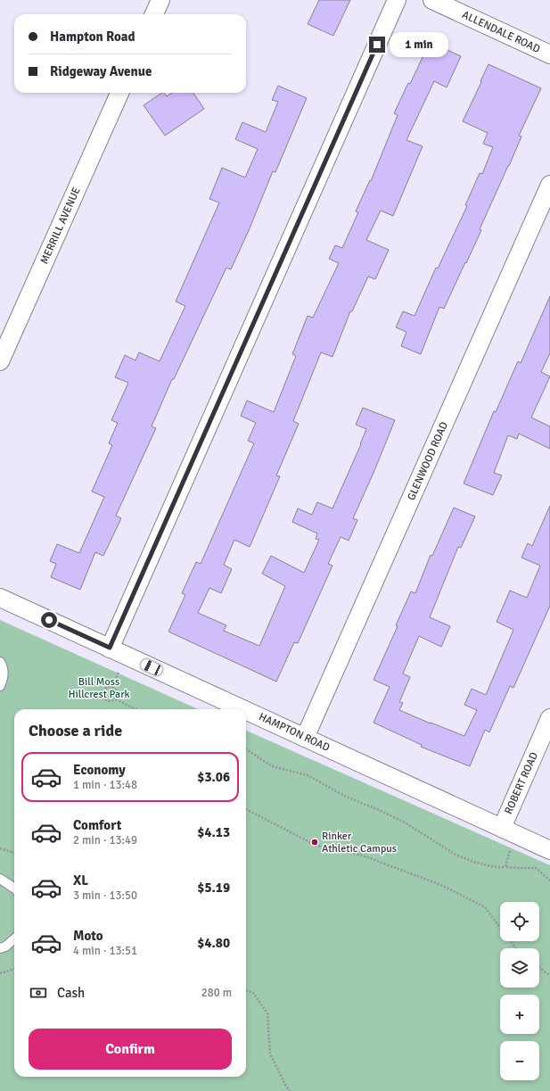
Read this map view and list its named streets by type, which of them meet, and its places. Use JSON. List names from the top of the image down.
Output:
{
  "streets": {
    "street": [
      "ALLENDALE ROAD",
      "MERRILL AVENUE",
      "GLENWOOD ROAD",
      "HAMPTON ROAD",
      "ROBERT ROAD"
    ]
  },
  "crossings": [
    ["GLENWOOD ROAD", "HAMPTON ROAD"],
    ["HAMPTON ROAD", "ROBERT ROAD"]
  ],
  "parks": ["Bill Moss Hillcrest Park"],
  "places": ["Rinker Athletic Campus"],
  "page": {
    "banner": ["Hampton Road", "Ridgeway Avenue"],
    "bubble": "1 min",
    "heading": "Choose a ride",
    "list": [
      {
        "name": "Economy",
        "note": "1 min · 13:48",
        "value": "$3.06"
      },
      {
        "name": "Comfort",
        "note": "2 min · 13:49",
        "value": "$4.13"
      },
      {
        "name": "XL",
        "note": "3 min · 13:50",
        "value": "$5.19"
      },
      {
        "name": "Moto",
        "note": "4 min · 13:51",
        "value": "$4.80"
      }
    ],
    "map_buttons": ["+", "−"],
    "pay": ["Cash", "280 m"],
    "buttons": "Confirm"
  }
}
